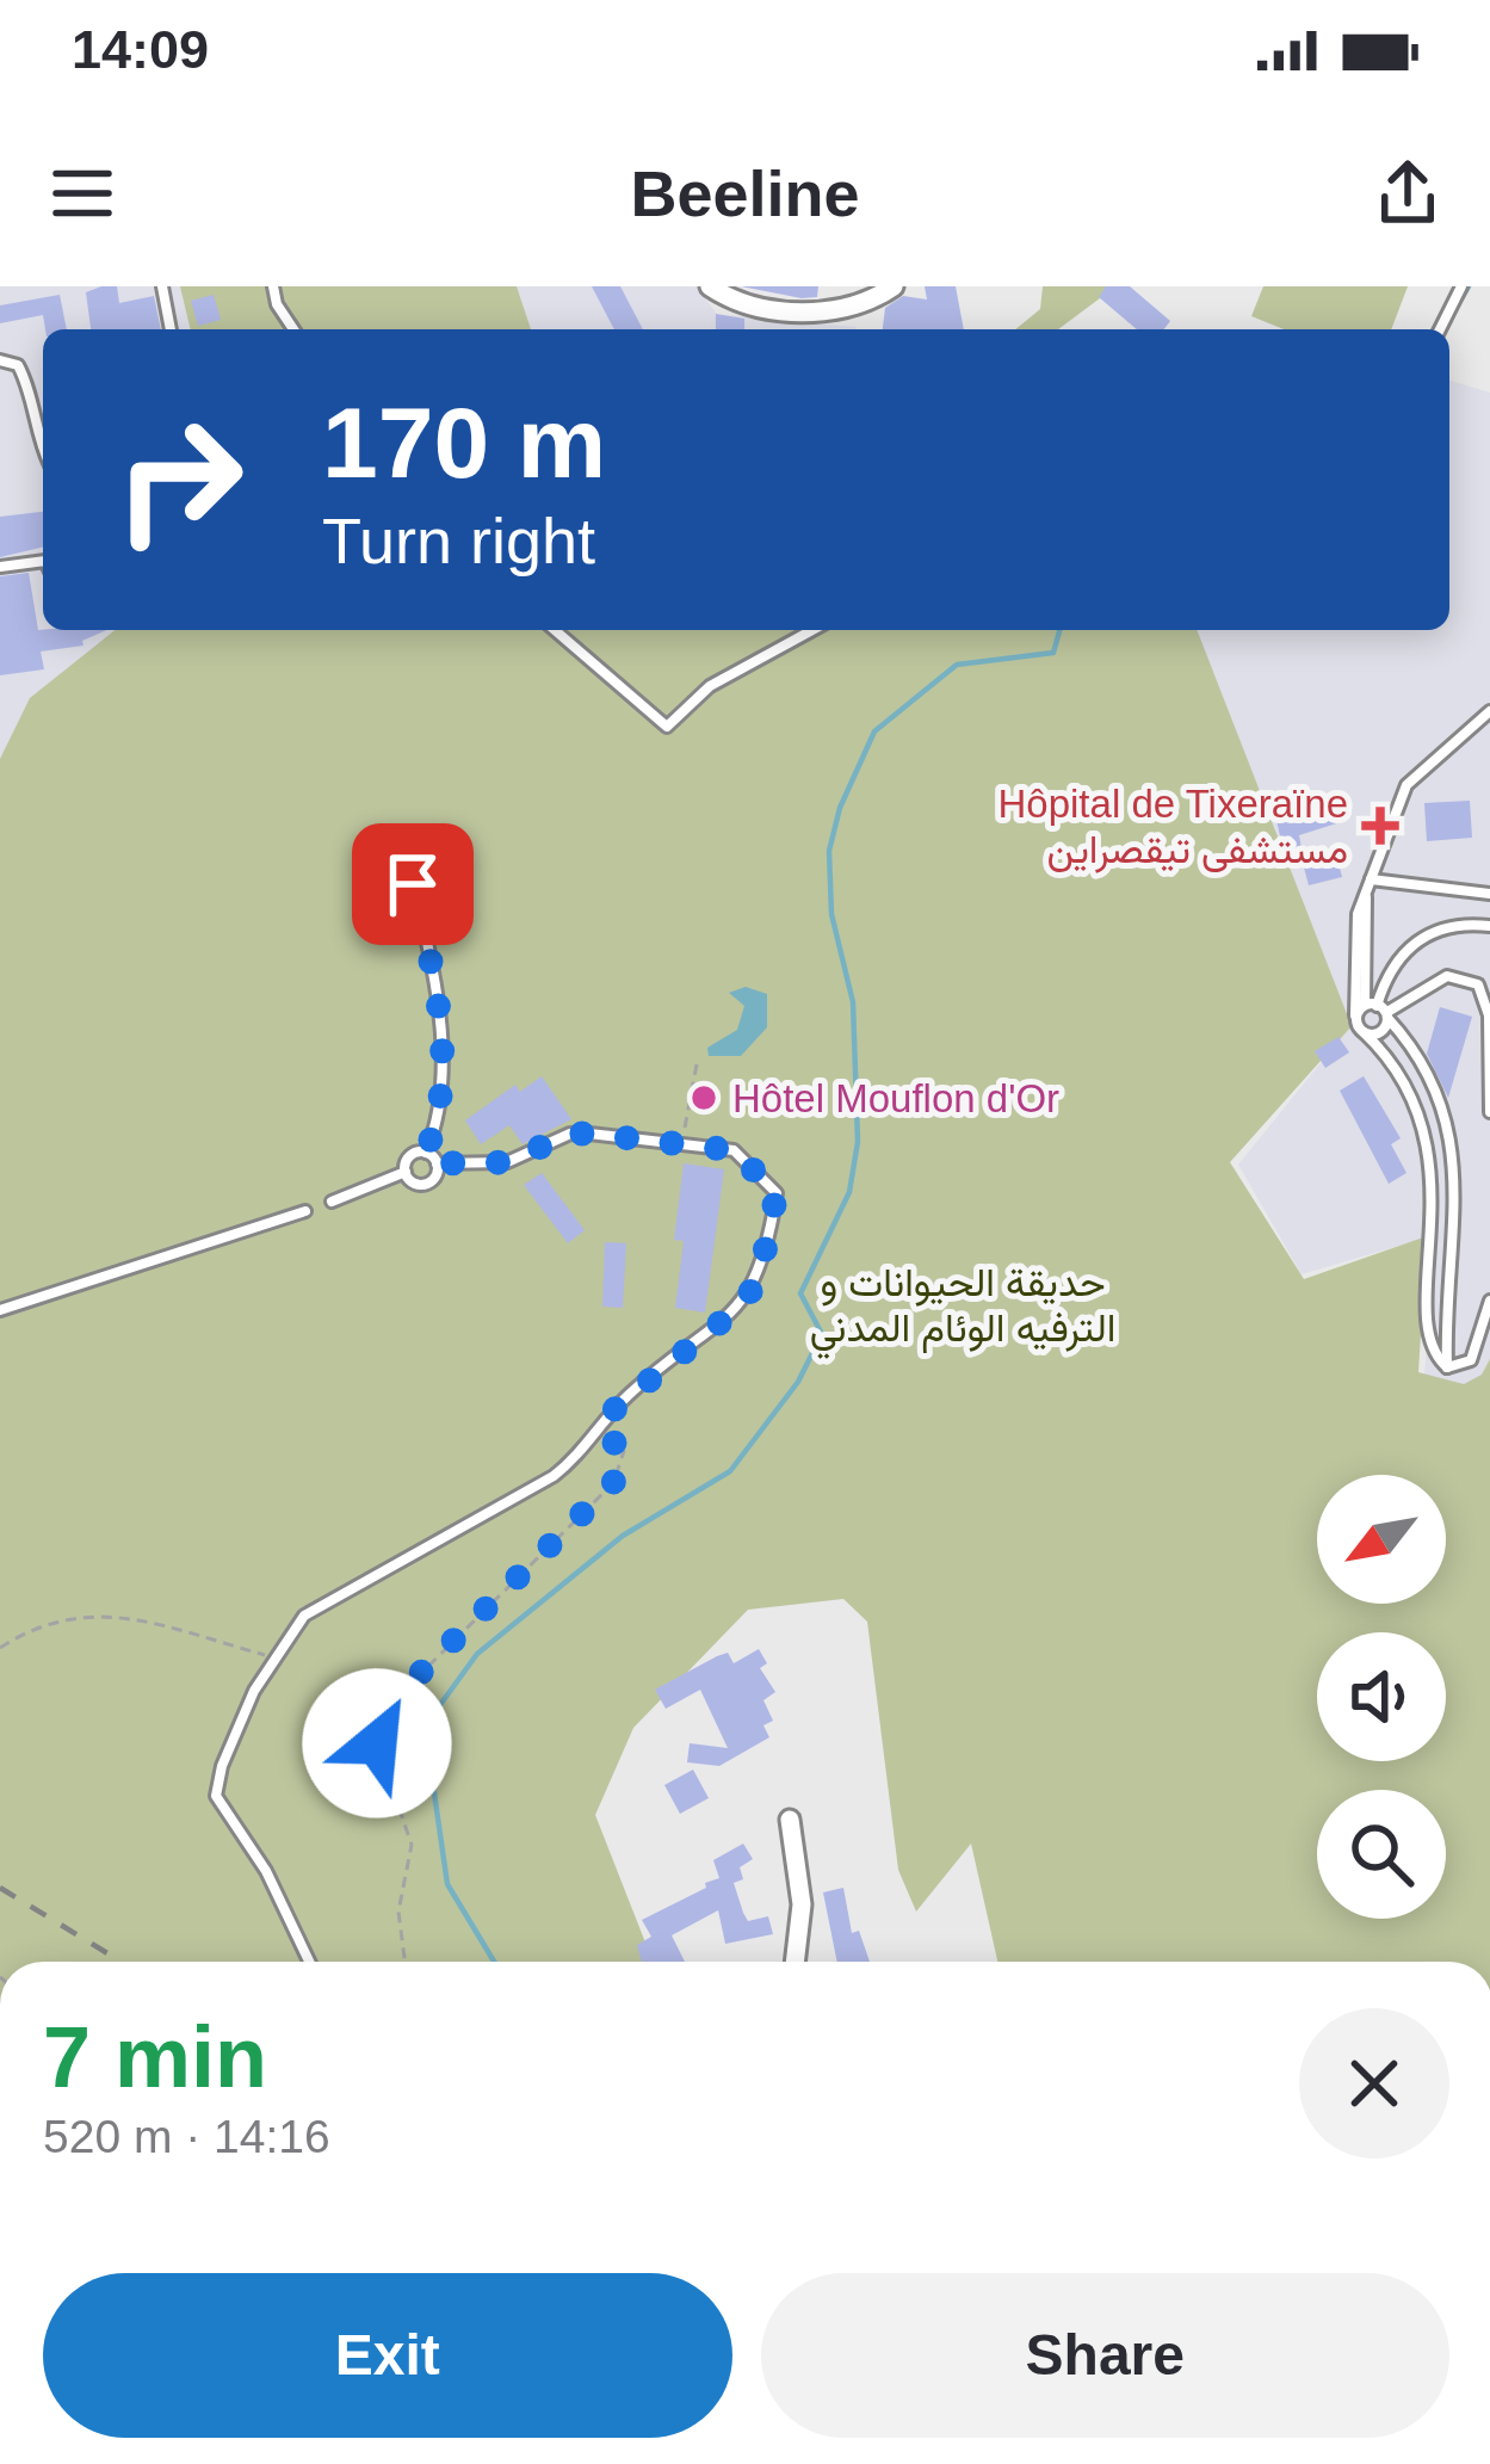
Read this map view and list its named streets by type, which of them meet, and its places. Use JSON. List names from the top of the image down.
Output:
{
  "parks": ["حديقة الحيوانات و الترفيه الوئام المدني"],
  "places": {
    "health": ["Hôpital de Tixeraïne مستشفى تيقصراين"],
    "other": ["Hôtel Mouflon d'Or"]
  },
  "north": "bottom left",
  "page": {
    "status": "14:09",
    "header": "Beeline",
    "turn": ["170 m", "Turn right"],
    "heading": ["7 min", "520 m · 14:16"],
    "buttons": ["Exit", "Share"]
  }
}
